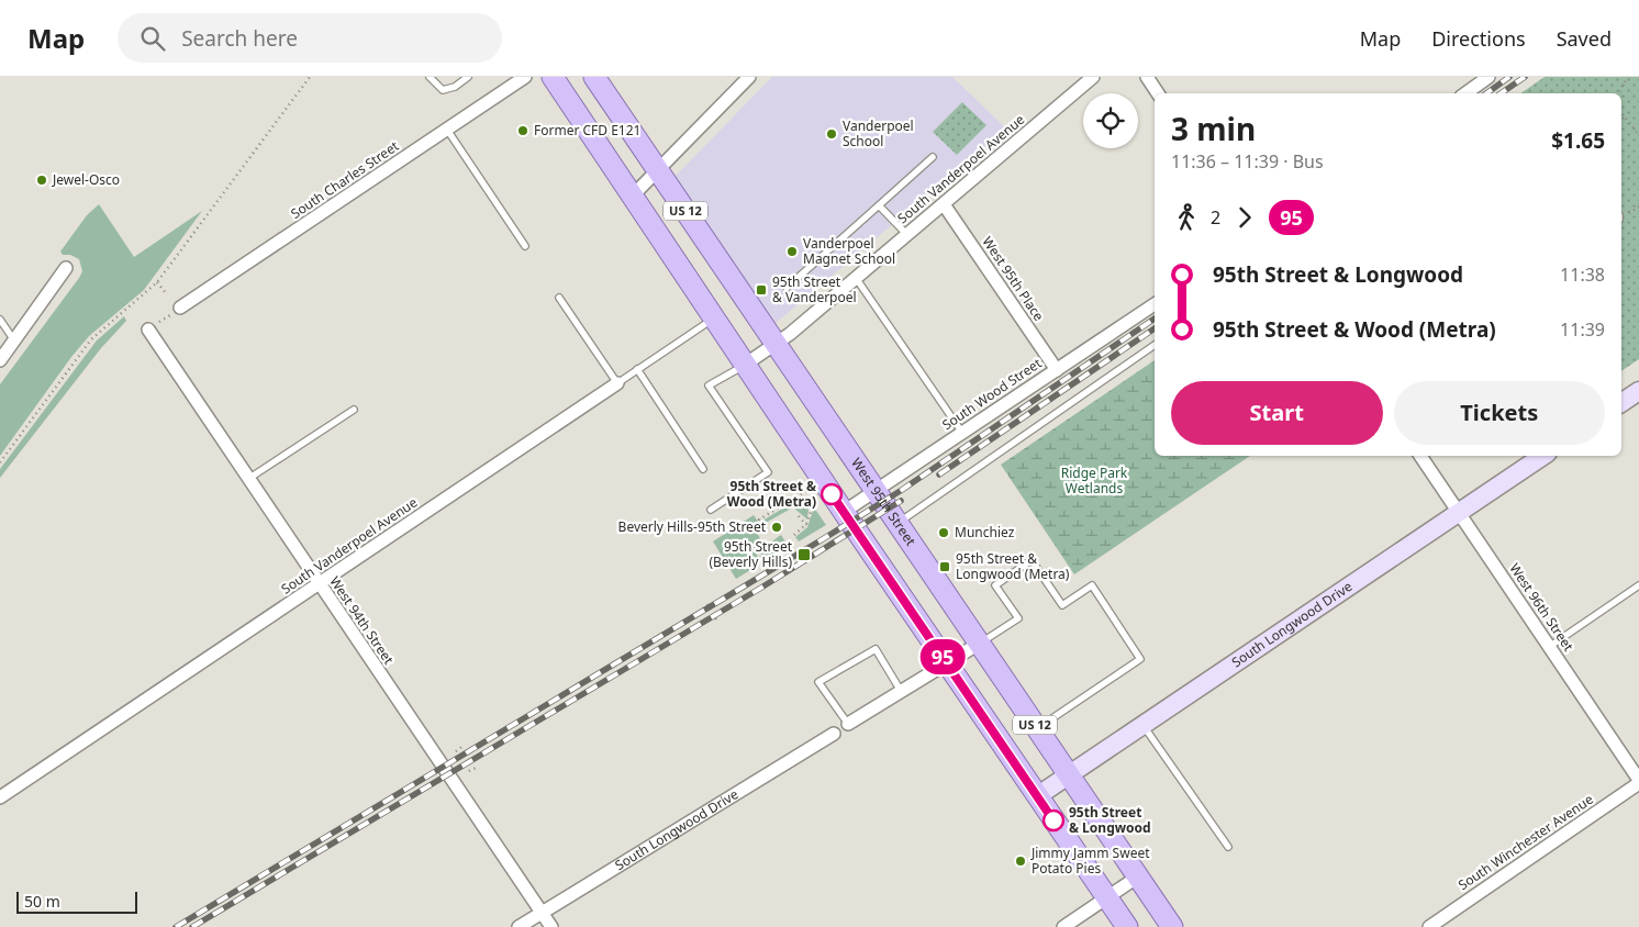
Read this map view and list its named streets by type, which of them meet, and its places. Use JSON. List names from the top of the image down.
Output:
{
  "streets": {
    "main road": ["US 12", "West 95th Street"],
    "street": [
      "South Vanderpoel Avenue",
      "South Charles Street",
      "West 95th Place",
      "South Wood Street",
      "West 96th Street",
      "West 94th Street",
      "South Longwood Drive",
      "South Winchester Avenue"
    ]
  },
  "crossings": [
    ["South Vanderpoel Avenue", "US 12"],
    ["South Vanderpoel Avenue", "West 95th Place"],
    ["South Vanderpoel Avenue", "West 95th Street"],
    ["South Vanderpoel Avenue", "West 94th Street"],
    ["US 12", "South Wood Street"],
    ["US 12", "South Longwood Drive"],
    ["West 95th Place", "South Wood Street"],
    ["South Wood Street", "West 95th Street"],
    ["West 95th Street", "South Longwood Drive"],
    ["West 96th Street", "South Longwood Drive"],
    ["West 96th Street", "South Winchester Avenue"],
    ["West 94th Street", "South Longwood Drive"]
  ],
  "parks": ["Ridge Park Wetlands"],
  "places": {
    "other": [
      "Former CFD E121",
      "Vanderpoel School",
      "Jewel-Osco",
      "Vanderpoel Magnet School",
      "95th Street & Wood (Metra)",
      "Beverly Hills-95th Street",
      "Munchiez",
      "95th Street & Longwood",
      "Jimmy Jamm Sweet Potato Pies"
    ],
    "transit": ["95th Street & Vanderpoel", "95th Street (Beverly Hills)", "95th Street & Longwood (Metra)"]
  },
  "lines": ["bus line 95"],
  "scale_bar": "50 m",
  "page": {
    "header": "Map",
    "search": "Search here",
    "nav": ["Map", "Directions", "Saved"],
    "on_map": "95",
    "heading": ["3 min", "11:36 – 11:39 · Bus", "$1.65"],
    "legs": ["2", "95"],
    "list": [
      {
        "name": "95th Street & Longwood",
        "value": "11:38"
      },
      {
        "name": "95th Street & Wood (Metra)",
        "value": "11:39"
      }
    ],
    "buttons": ["Start", "Tickets"],
    "scale": "50 m"
  }
}
